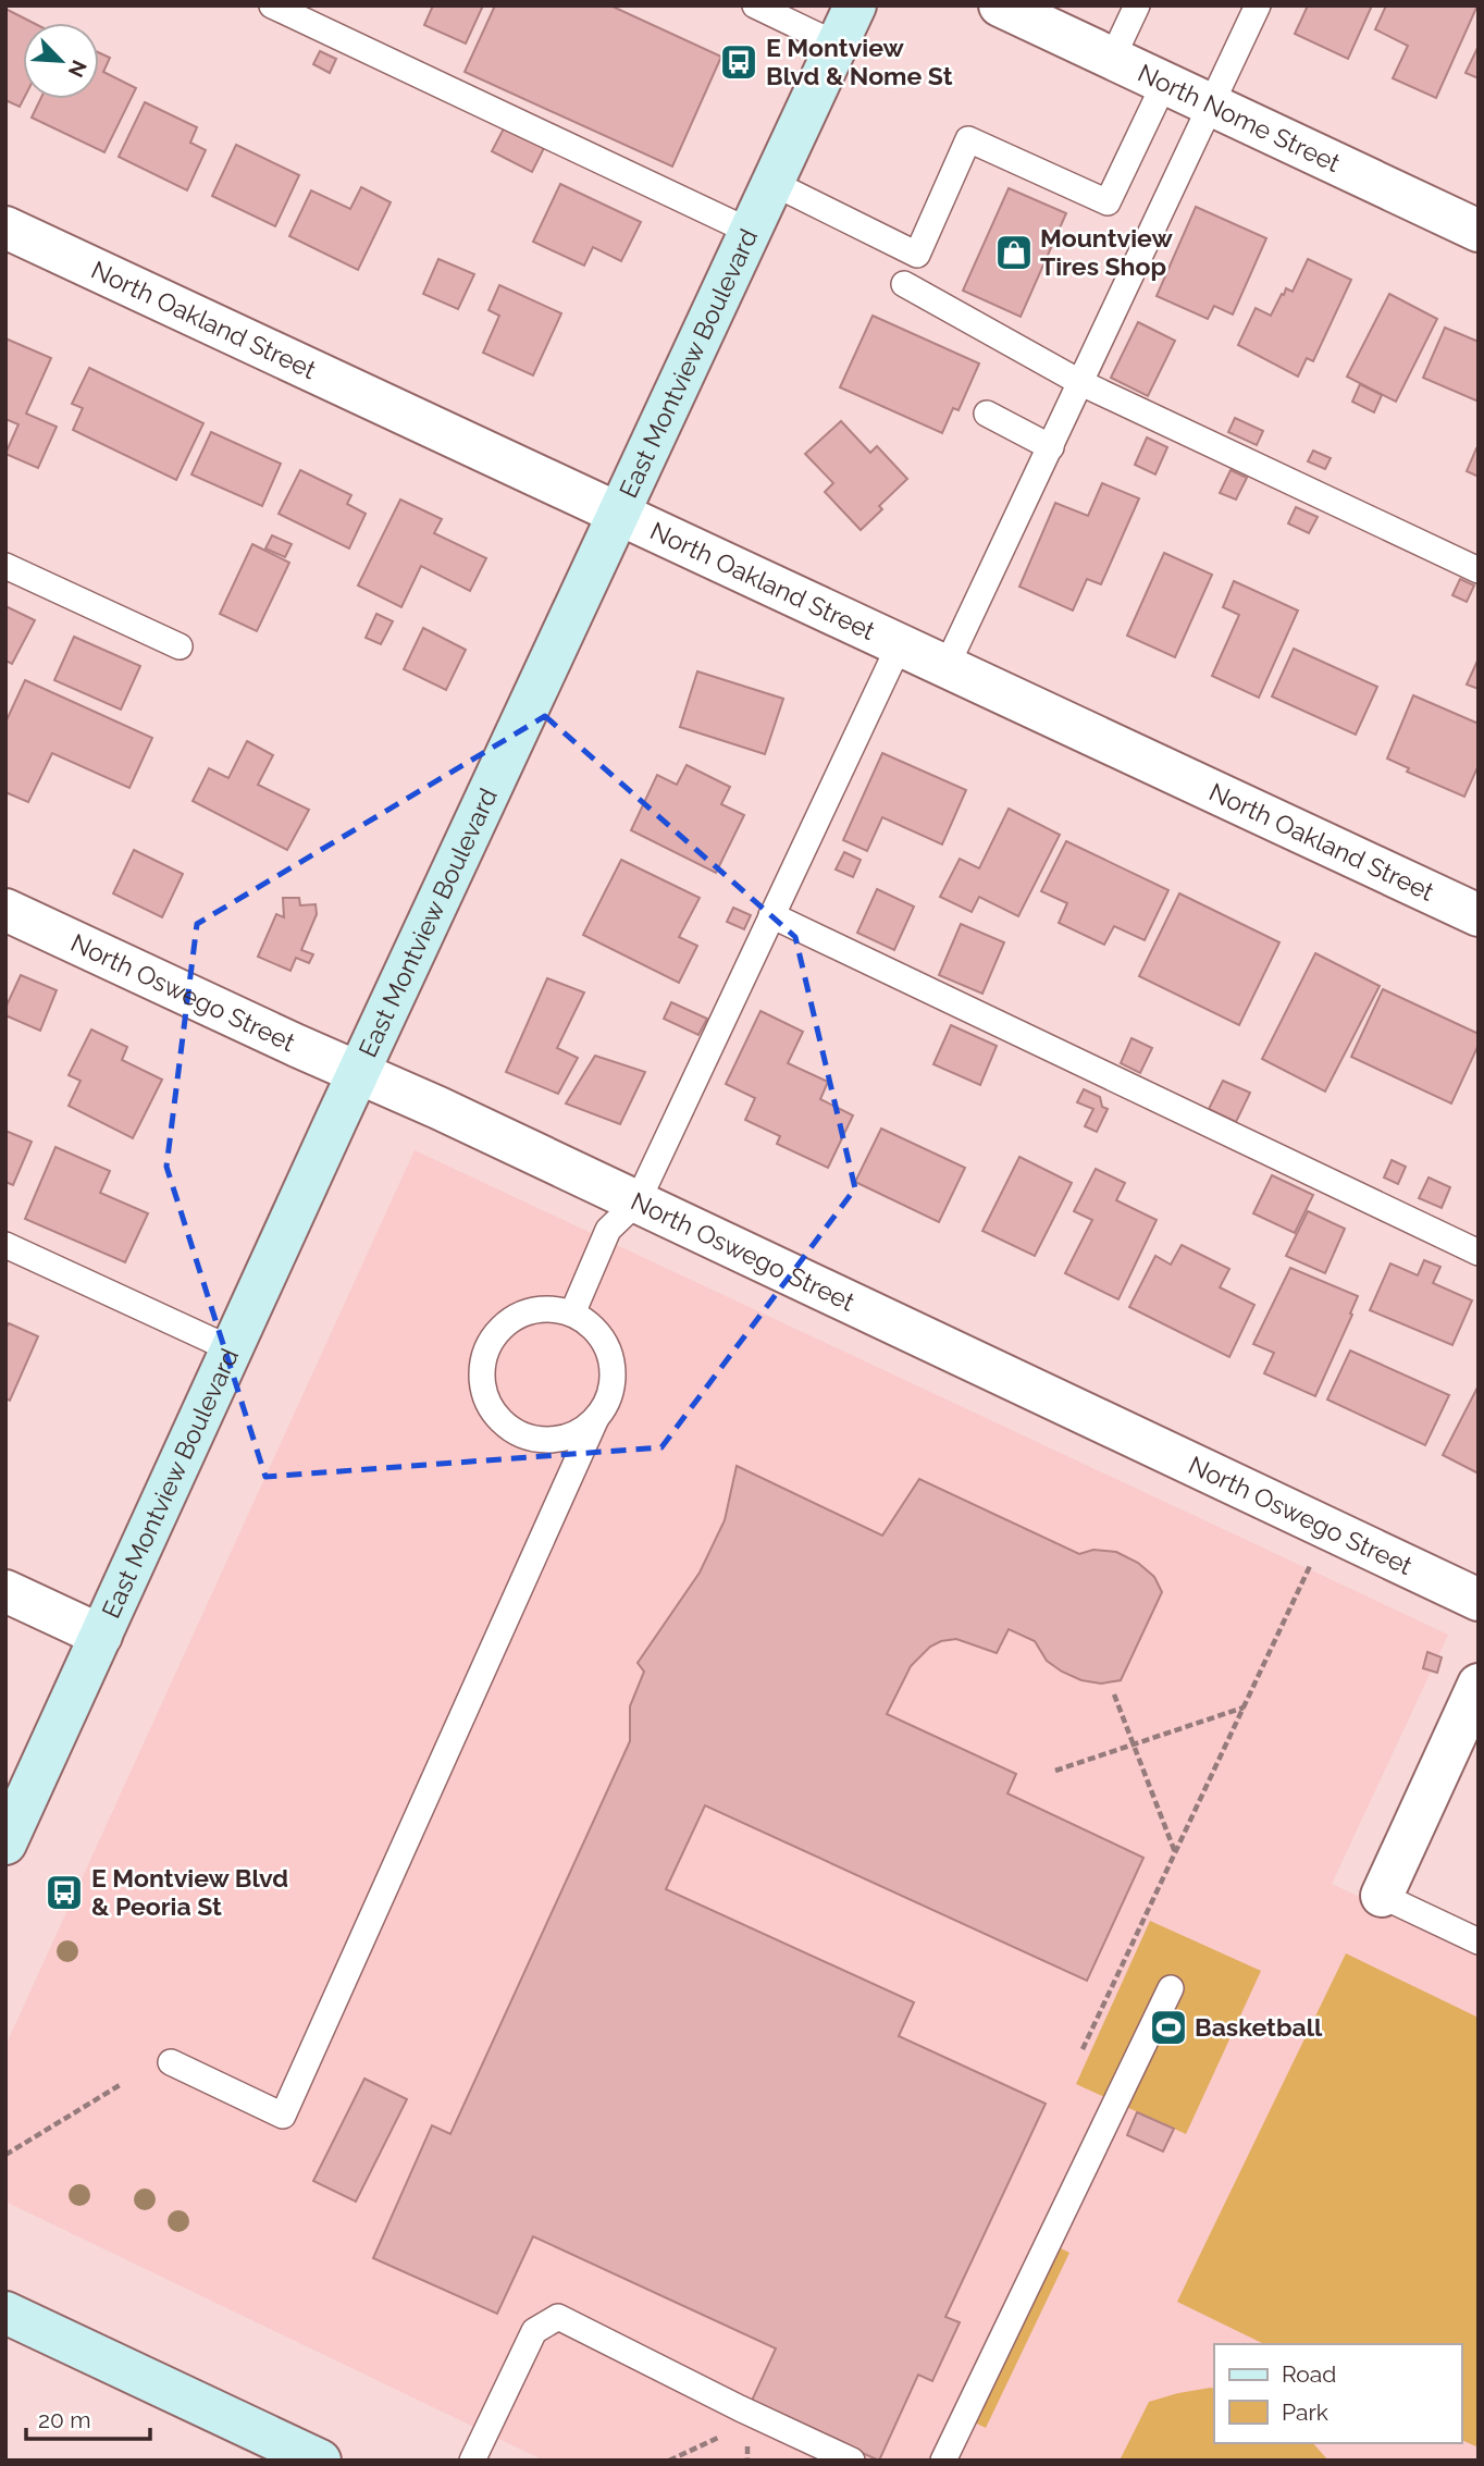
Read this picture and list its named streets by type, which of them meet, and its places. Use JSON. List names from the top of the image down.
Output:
{
  "streets": {
    "main road": ["East Montview Boulevard"],
    "street": ["North Nome Street", "North Oakland Street", "North Oswego Street"]
  },
  "crossings": [
    ["North Oakland Street", "East Montview Boulevard"],
    ["East Montview Boulevard", "North Oswego Street"]
  ],
  "places": {
    "bus stop": ["E Montview Blvd & Nome St", "E Montview Blvd & Peoria St"],
    "shop": ["Mountview Tires Shop"],
    "sports": ["Basketball"]
  },
  "legend": ["Road", "Park"],
  "scale_bar": "20 m",
  "north": "bottom right"
}
